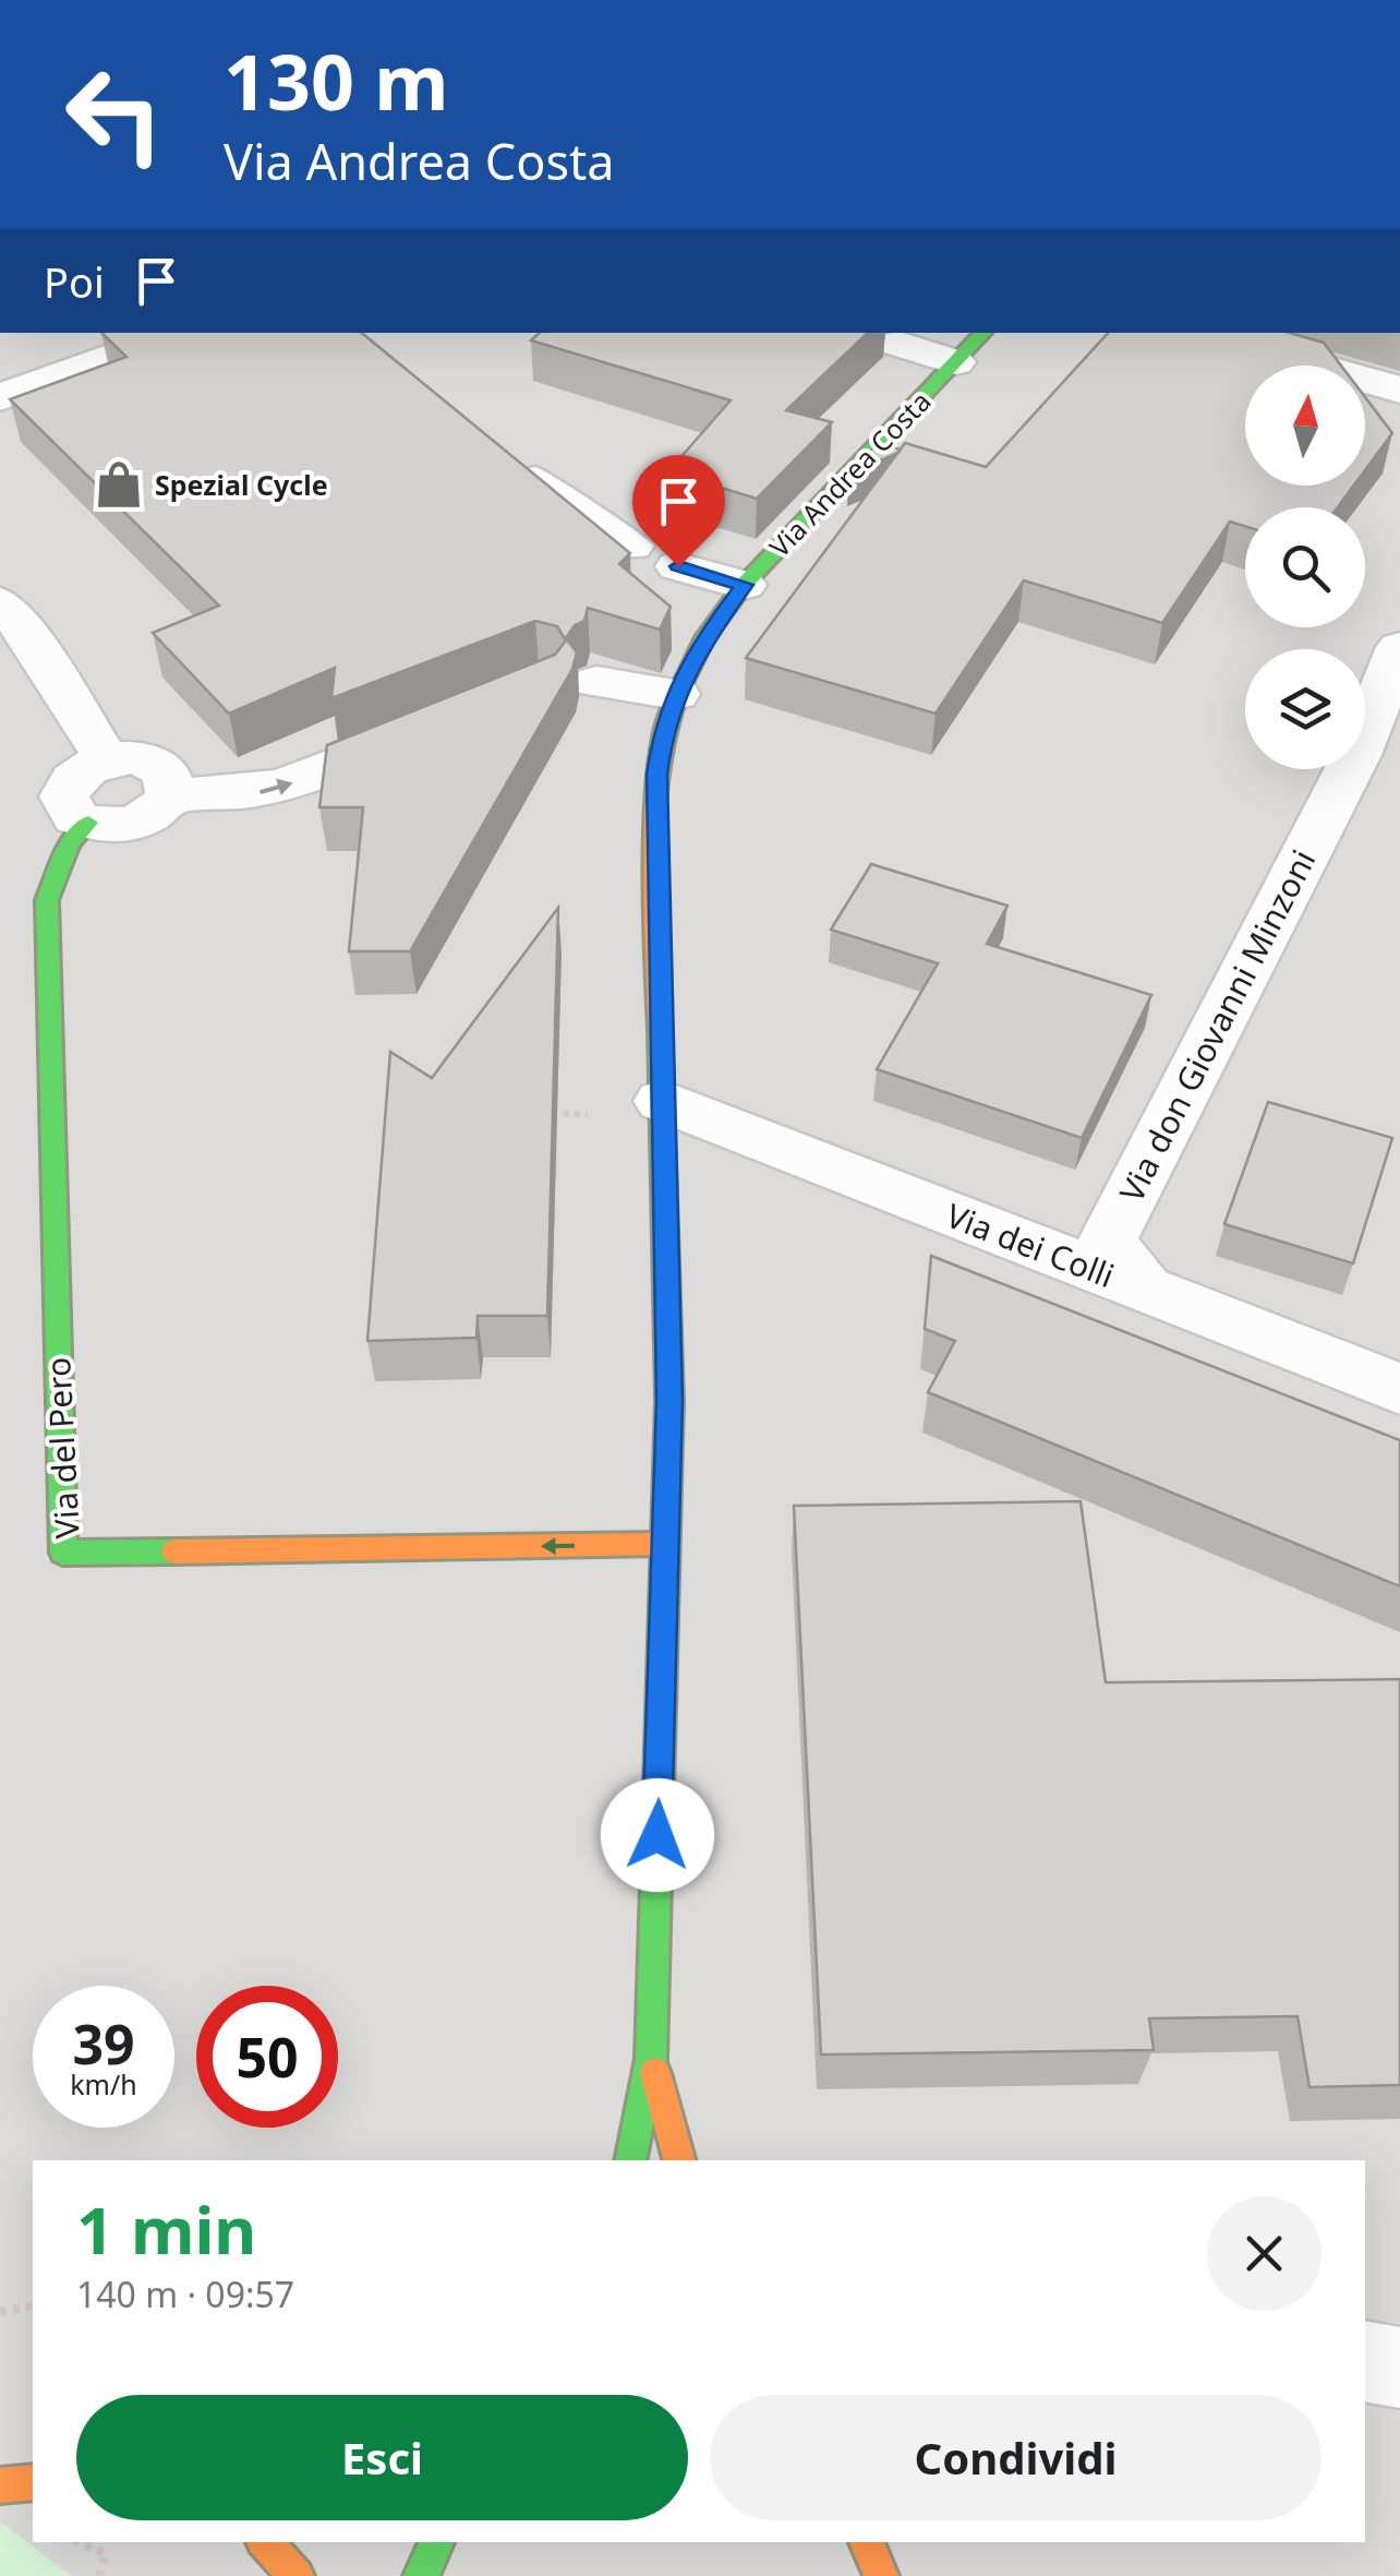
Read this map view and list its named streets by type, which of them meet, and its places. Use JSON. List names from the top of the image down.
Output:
{
  "streets": {
    "main road": ["Via Andrea Costa", "Via del Pero"],
    "street": ["Via don Giovanni Minzoni", "Via dei Colli"]
  },
  "crossings": [
    ["Via Andrea Costa", "Via dei Colli"],
    ["Via Andrea Costa", "Via del Pero"],
    ["Via don Giovanni Minzoni", "Via dei Colli"]
  ],
  "places": {
    "shop": ["Spezial Cycle"]
  },
  "north": "top",
  "page": {
    "turn": ["130 m", "Via Andrea Costa"],
    "then": "Poi",
    "speed": "39 km/h",
    "limit": "50",
    "heading": ["1 min", "140 m · 09:57"],
    "buttons": ["Esci", "Condividi"]
  }
}
